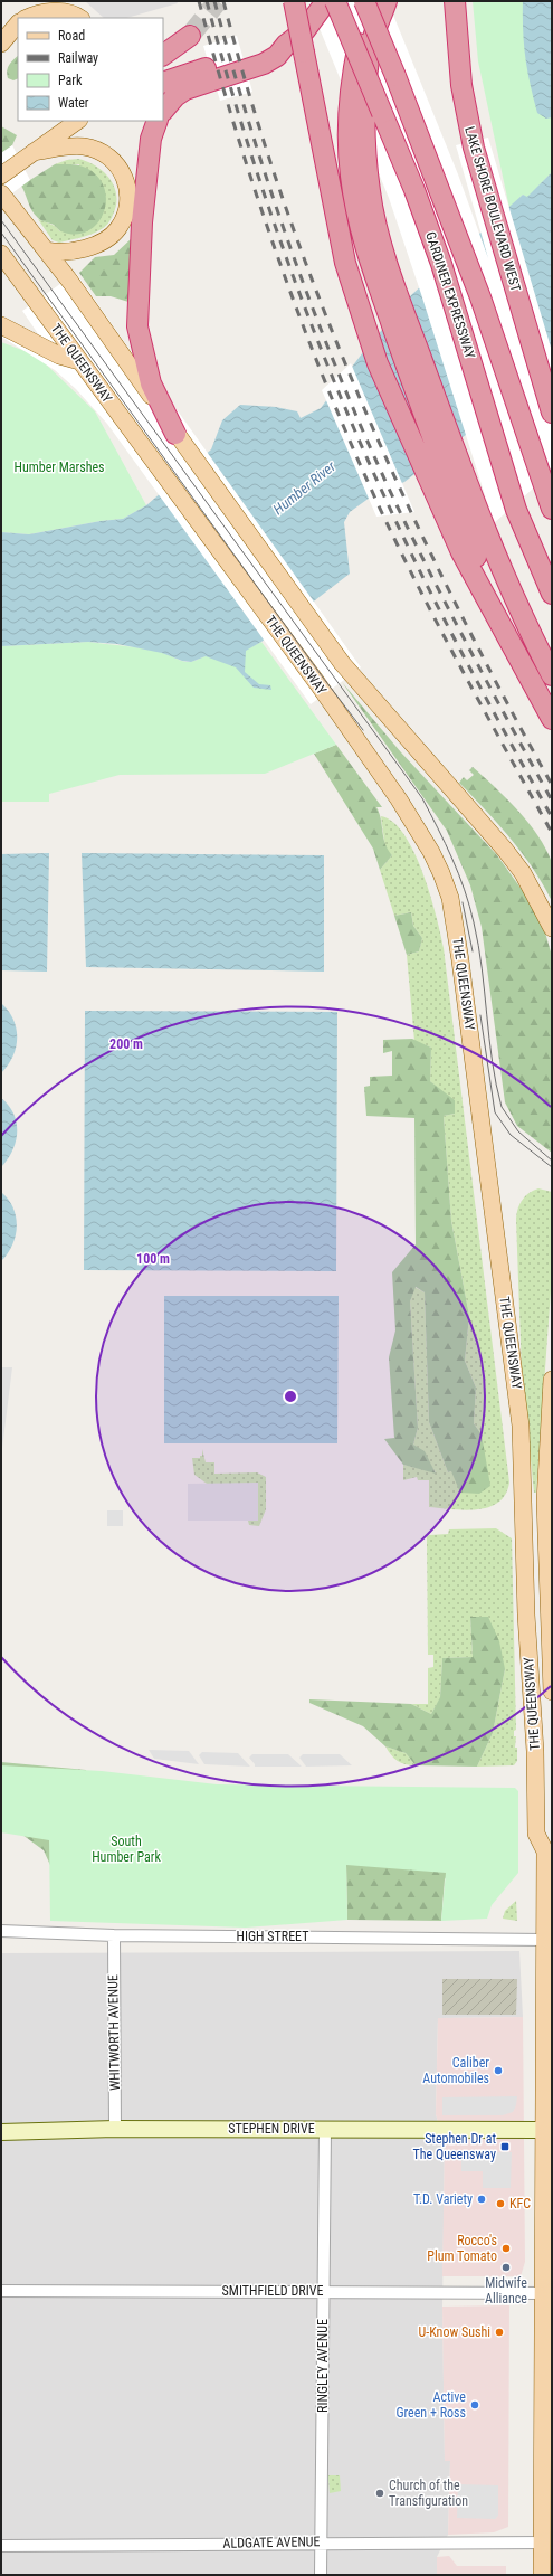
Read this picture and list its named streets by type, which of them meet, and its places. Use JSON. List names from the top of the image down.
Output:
{
  "streets": {
    "highway": ["LAKE SHORE BOULEVARD WEST", "GARDINER EXPRESSWAY"],
    "main road": ["THE QUEENSWAY"],
    "street": [
      "HIGH STREET",
      "WHITWORTH AVENUE",
      "STEPHEN DRIVE",
      "SMITHFIELD DRIVE",
      "RINGLEY AVENUE",
      "ALDGATE AVENUE"
    ]
  },
  "crossings": [
    ["THE QUEENSWAY", "HIGH STREET"],
    ["THE QUEENSWAY", "STEPHEN DRIVE"],
    ["THE QUEENSWAY", "SMITHFIELD DRIVE"],
    ["THE QUEENSWAY", "ALDGATE AVENUE"],
    ["HIGH STREET", "WHITWORTH AVENUE"],
    ["WHITWORTH AVENUE", "STEPHEN DRIVE"],
    ["STEPHEN DRIVE", "RINGLEY AVENUE"],
    ["SMITHFIELD DRIVE", "RINGLEY AVENUE"],
    ["RINGLEY AVENUE", "ALDGATE AVENUE"]
  ],
  "water": ["Humber River"],
  "parks": ["Humber Marshes", "South Humber Park"],
  "places": {
    "other": [
      "Caliber Automobiles",
      "T.D. Variety",
      "KFC",
      "Rocco's Plum Tomato",
      "Midwife Alliance",
      "U-Know Sushi",
      "Active Green + Ross",
      "Church of the Transfiguration"
    ],
    "transit": ["Stephen Dr at The Queensway"]
  },
  "legend": [
    "Road",
    "Railway",
    "Park",
    "Water"
  ],
  "rings": ["200 m", "100 m"]
}
